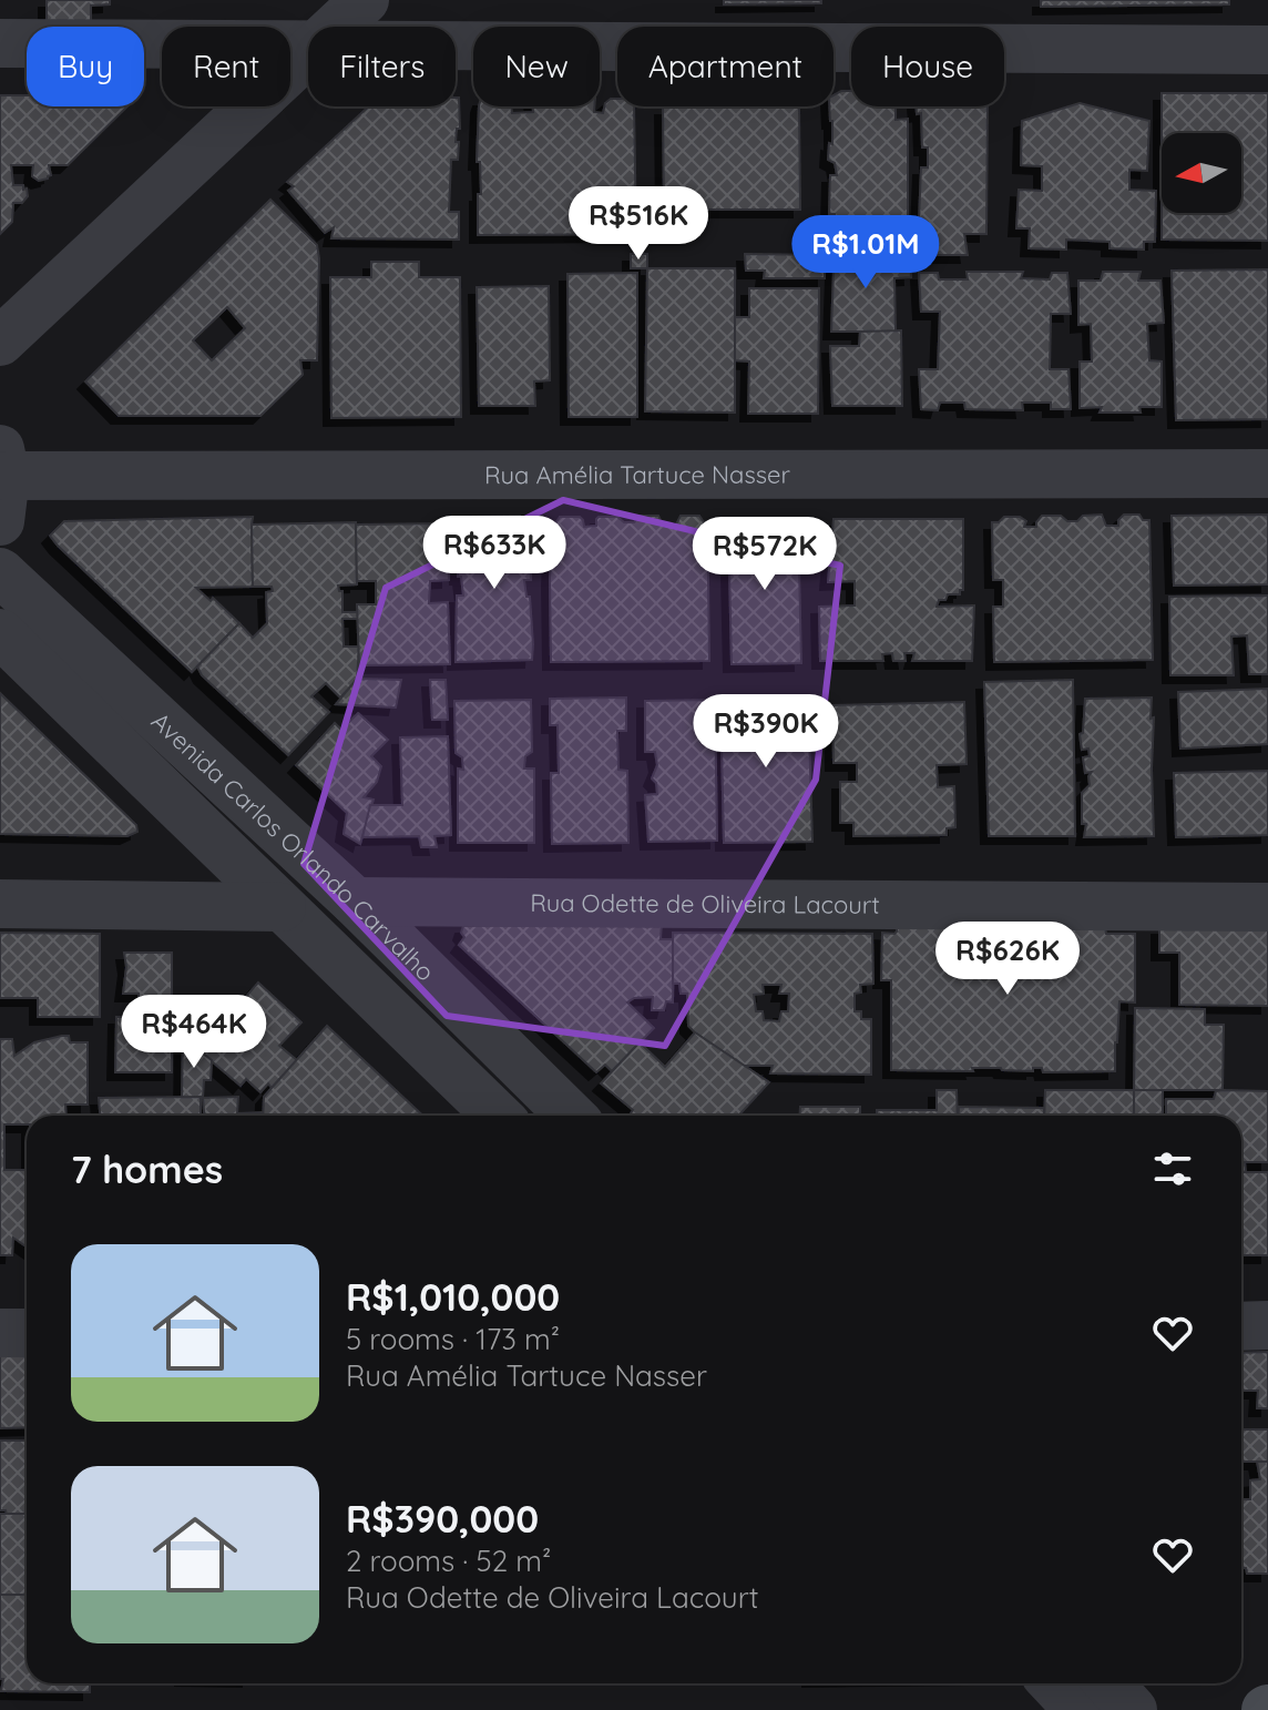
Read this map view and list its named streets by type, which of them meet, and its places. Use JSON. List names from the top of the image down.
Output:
{
  "streets": {
    "street": ["Rua Amélia Tartuce Nasser", "Avenida Carlos Orlando Carvalho", "Rua Odette de Oliveira Lacourt"]
  },
  "crossings": [
    ["Avenida Carlos Orlando Carvalho", "Rua Odette de Oliveira Lacourt"]
  ],
  "north": "left",
  "page": {
    "chip": [
      "Buy",
      "Rent",
      "Filters",
      "New",
      "Apartment",
      "House"
    ],
    "price": [
      "R$516K",
      "R$1.01M",
      "R$633K",
      "R$572K",
      "R$390K",
      "R$626K",
      "R$464K"
    ],
    "heading": "7 homes",
    "list": [
      {
        "name": "R$1,010,000",
        "note": "5 rooms · 173 m² · Rua Amélia Tartuce Nasser"
      },
      {
        "name": "R$390,000",
        "note": "2 rooms · 52 m² · Rua Odette de Oliveira Lacourt"
      }
    ]
  }
}
